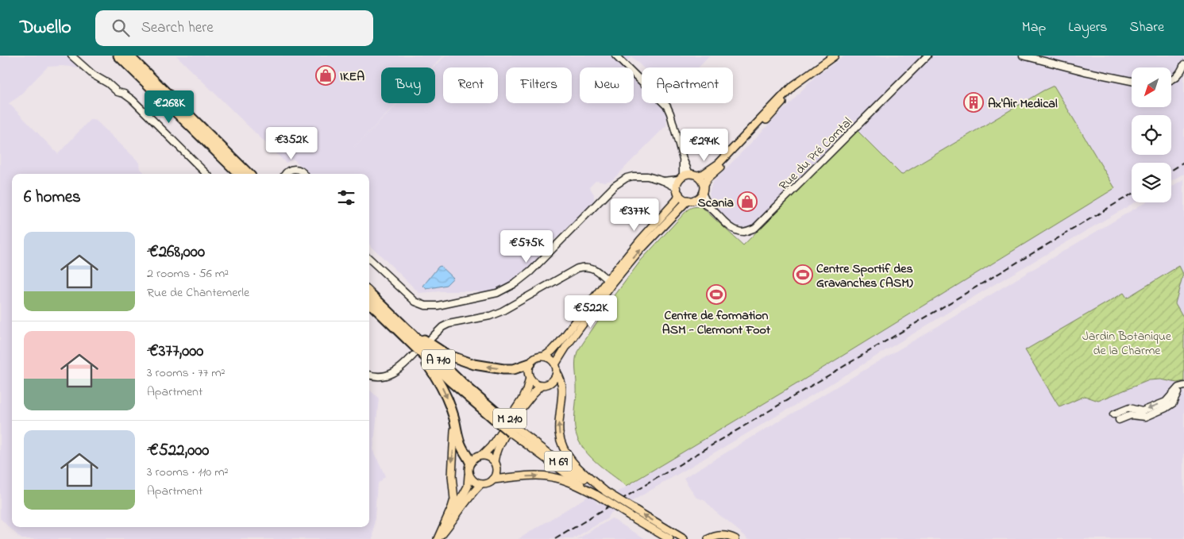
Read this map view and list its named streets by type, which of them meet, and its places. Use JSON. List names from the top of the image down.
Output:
{
  "streets": {
    "highway": ["A 710"],
    "main road": ["M 210", "M 69"],
    "street": ["Rue du Pré Comtal"]
  },
  "crossings": [
    ["A 710", "M 69"]
  ],
  "parks": ["Jardin Botanique de la Charme"],
  "places": {
    "shop": ["IKEA", "Scania"],
    "building": ["Ax'Air Medical"],
    "sports": ["Centre Sportif des Gravanches (ASM)", "Centre de formation ASM - Clermont Foot"]
  },
  "north": "bottom left",
  "page": {
    "header": "Dwello",
    "search": "Search here",
    "nav": ["Map", "Layers", "Share"],
    "chip": [
      "Buy",
      "Rent",
      "Filters",
      "New",
      "Apartment"
    ],
    "price": [
      "€268K",
      "€352K",
      "€294K",
      "€377K",
      "€575K",
      "€522K"
    ],
    "heading": "6 homes",
    "list": [
      {
        "name": "€268,000",
        "note": "2 rooms · 56 m² · Rue de Chantemerle"
      },
      {
        "name": "€377,000",
        "note": "3 rooms · 77 m² · Apartment"
      },
      {
        "name": "€522,000",
        "note": "3 rooms · 110 m² · Apartment"
      }
    ]
  }
}
